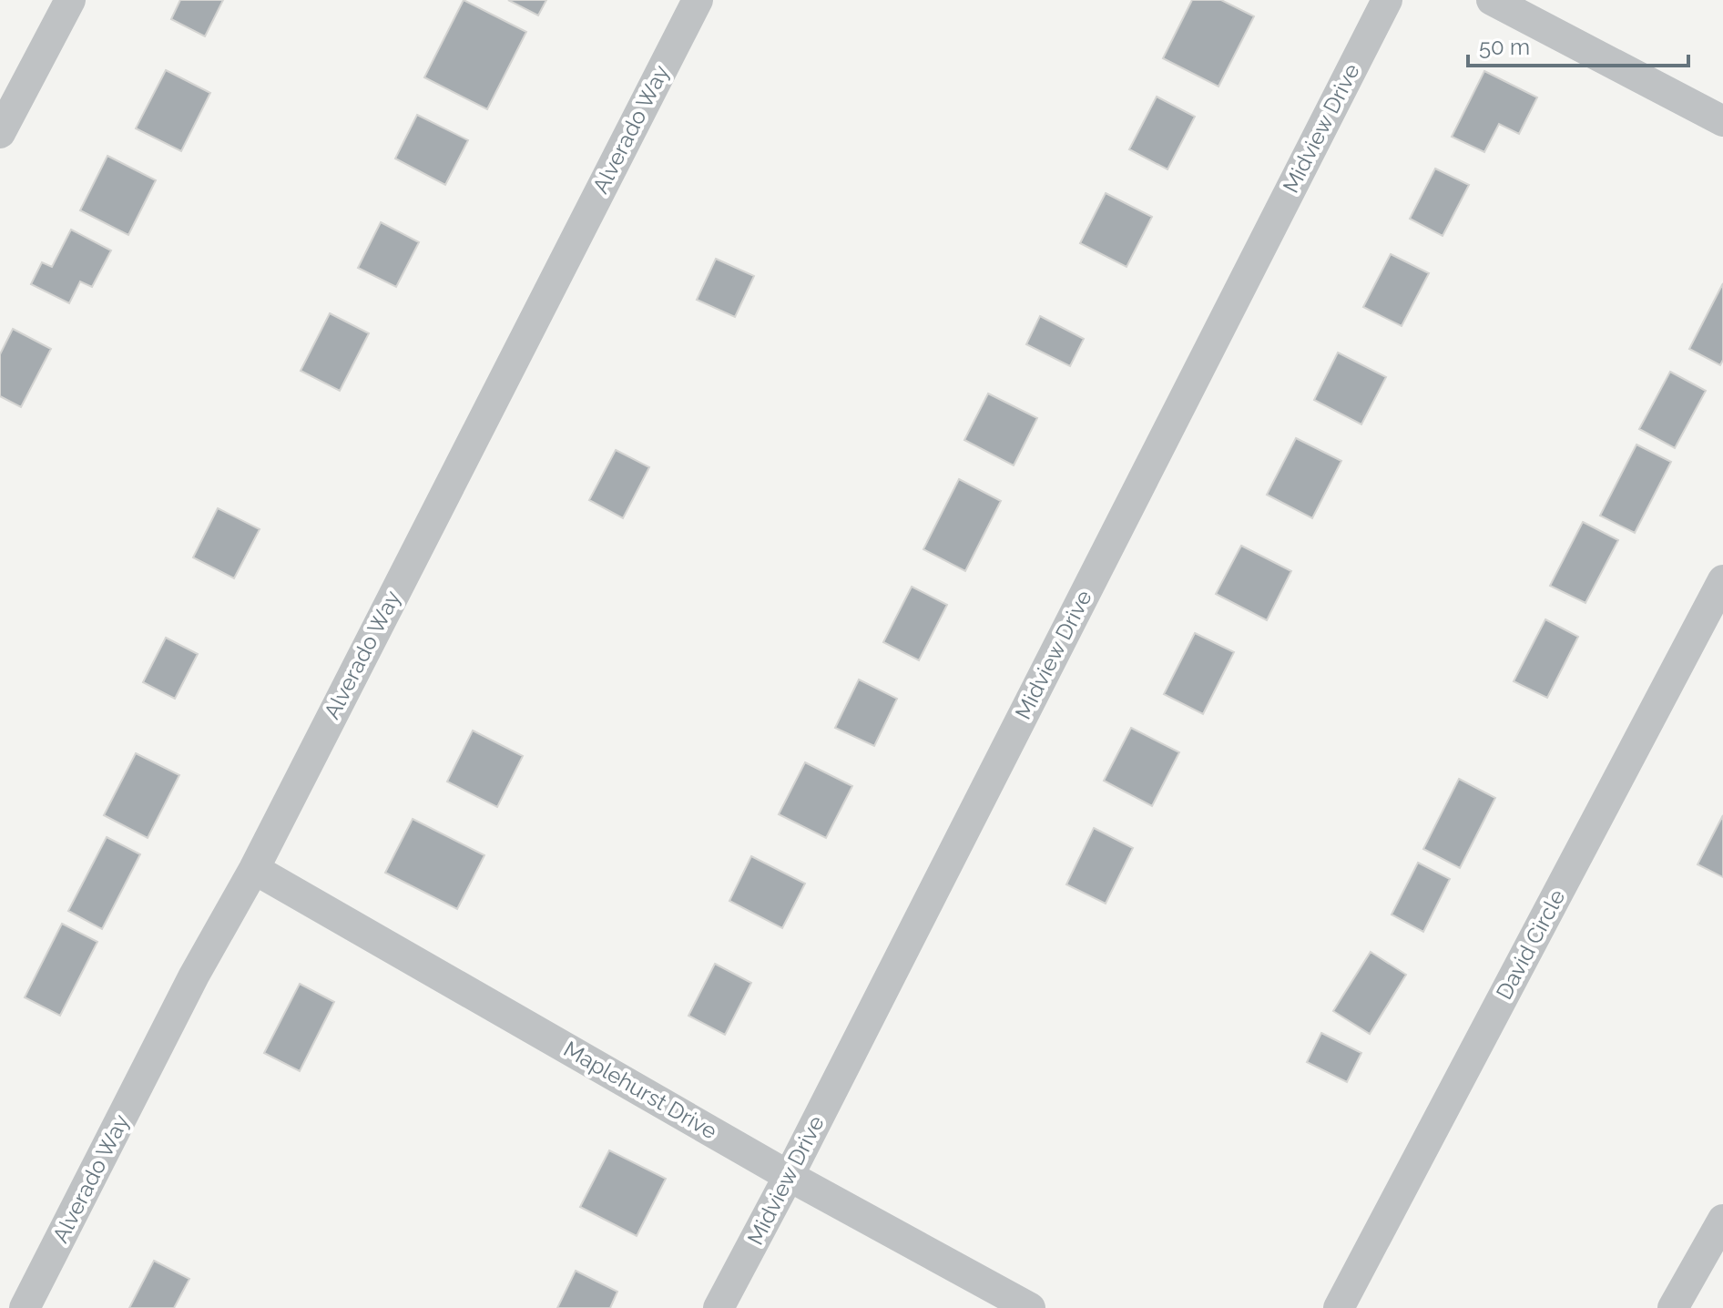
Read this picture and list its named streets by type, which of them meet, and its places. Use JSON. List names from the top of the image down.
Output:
{
  "streets": {
    "street": [
      "Midview Drive",
      "Alverado Way",
      "David Circle",
      "Maplehurst Drive"
    ]
  },
  "crossings": [
    ["Midview Drive", "Maplehurst Drive"],
    ["Alverado Way", "Maplehurst Drive"]
  ],
  "scale_bar": "50 m"
}
